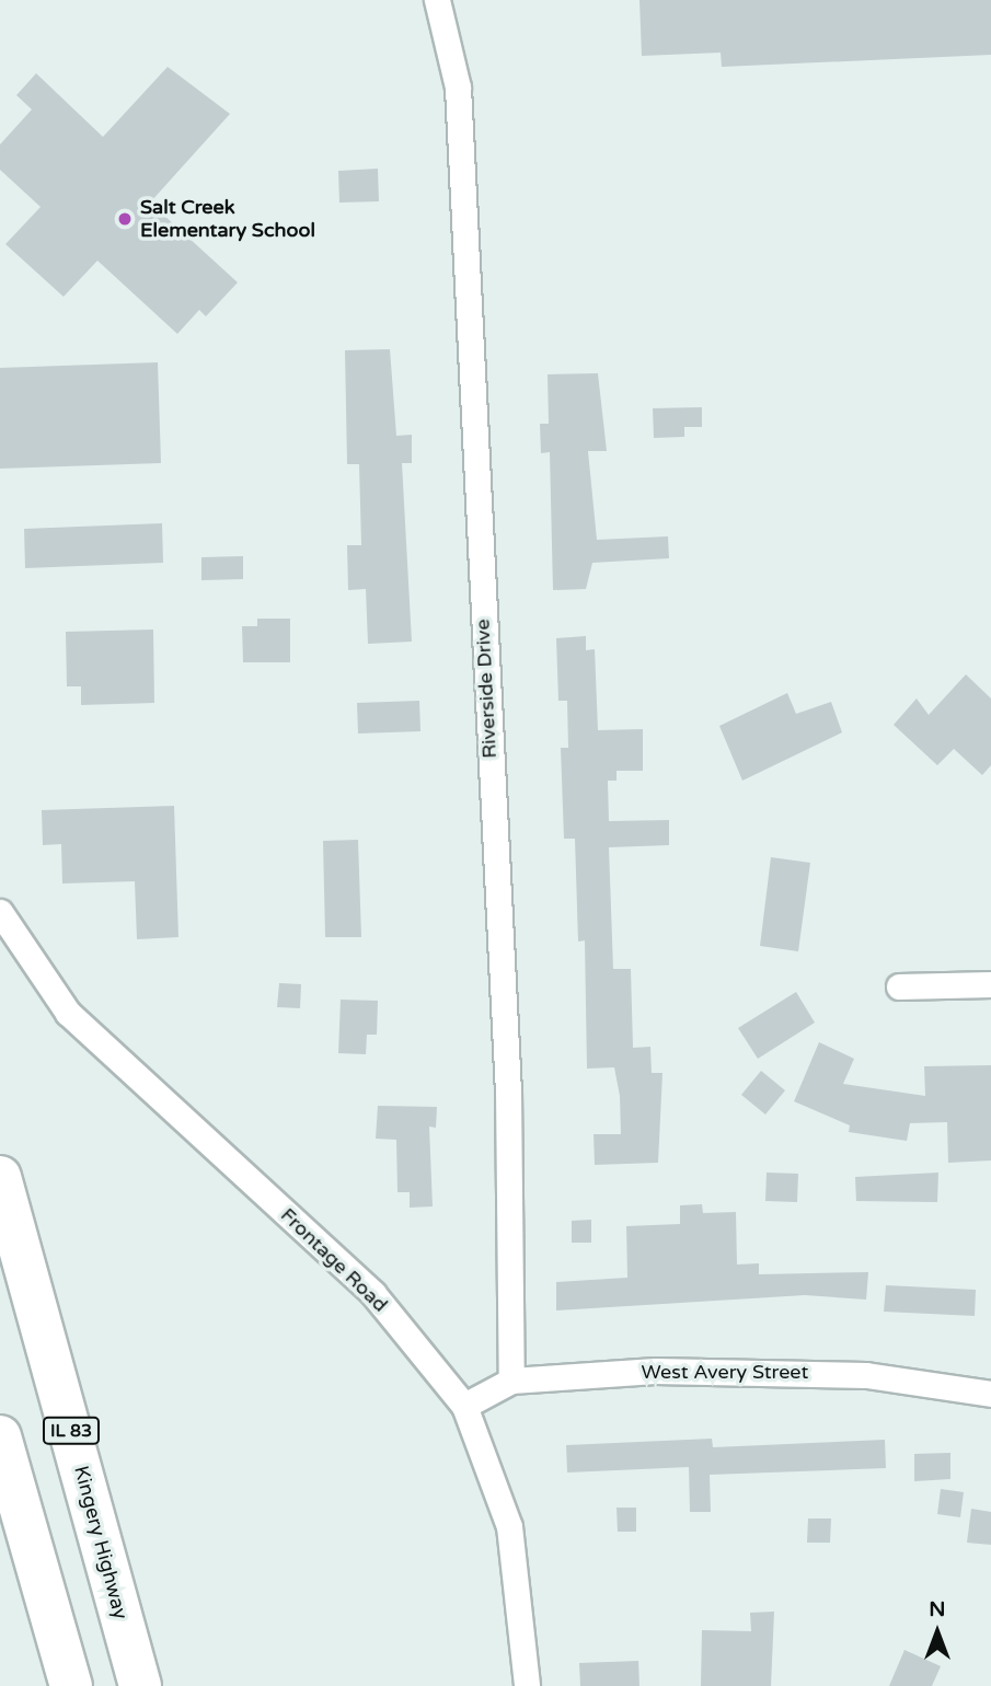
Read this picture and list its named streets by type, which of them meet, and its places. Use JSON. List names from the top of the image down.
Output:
{
  "streets": {
    "highway": ["IL 83", "Kingery Highway"],
    "street": ["Riverside Drive", "Frontage Road", "West Avery Street"]
  },
  "crossings": [
    ["Riverside Drive", "West Avery Street"],
    ["Frontage Road", "West Avery Street"]
  ],
  "places": ["Salt Creek Elementary School"],
  "north": "top"
}
